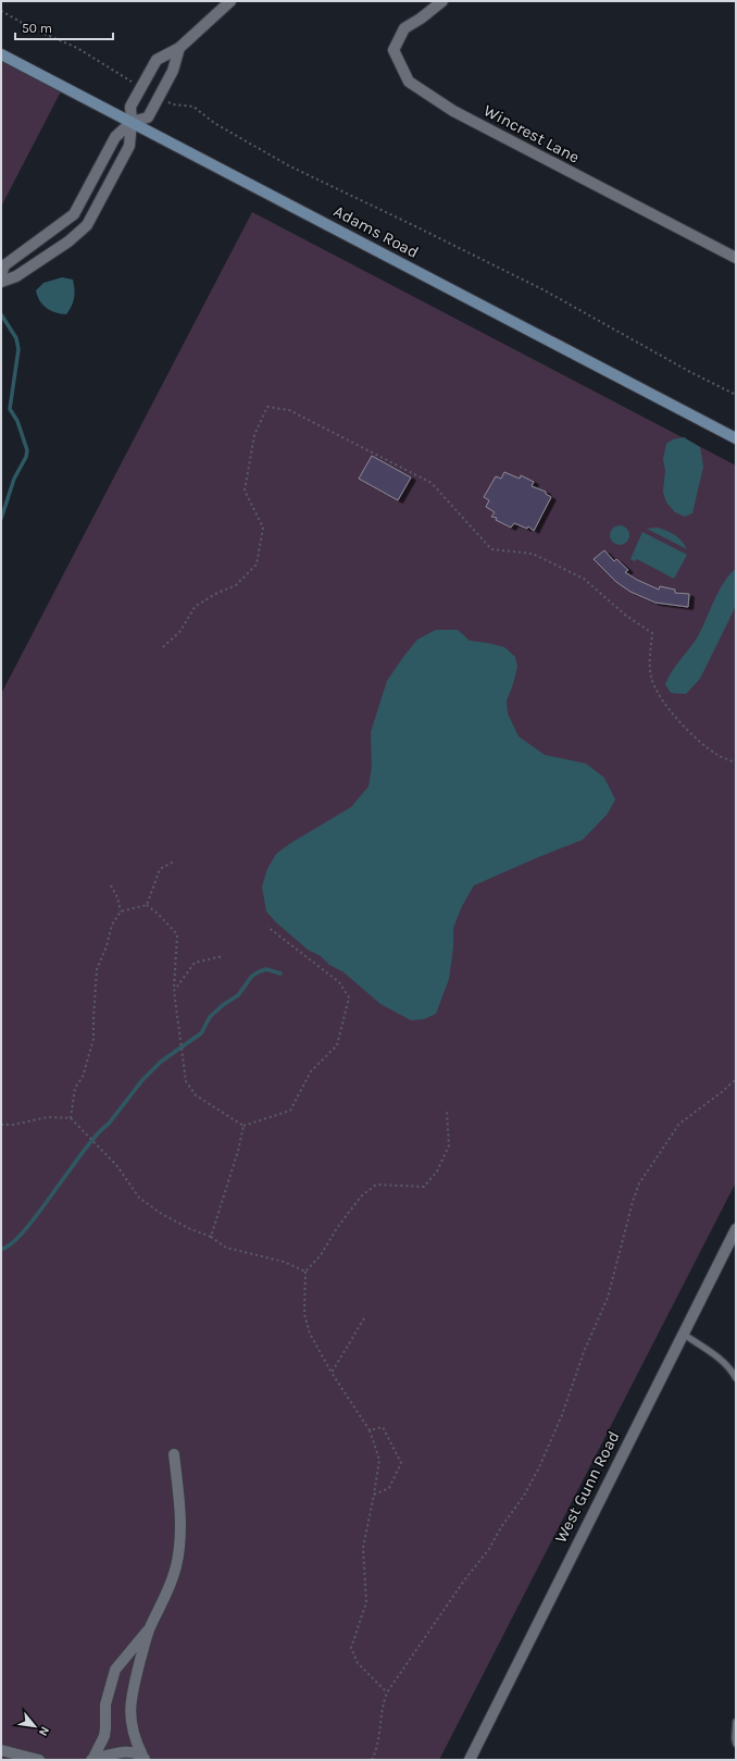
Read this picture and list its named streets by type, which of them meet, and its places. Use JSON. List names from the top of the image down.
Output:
{
  "streets": {
    "main road": ["Adams Road"],
    "street": ["Wincrest Lane", "West Gunn Road"]
  },
  "scale_bar": "50 m",
  "north": "bottom right"
}
